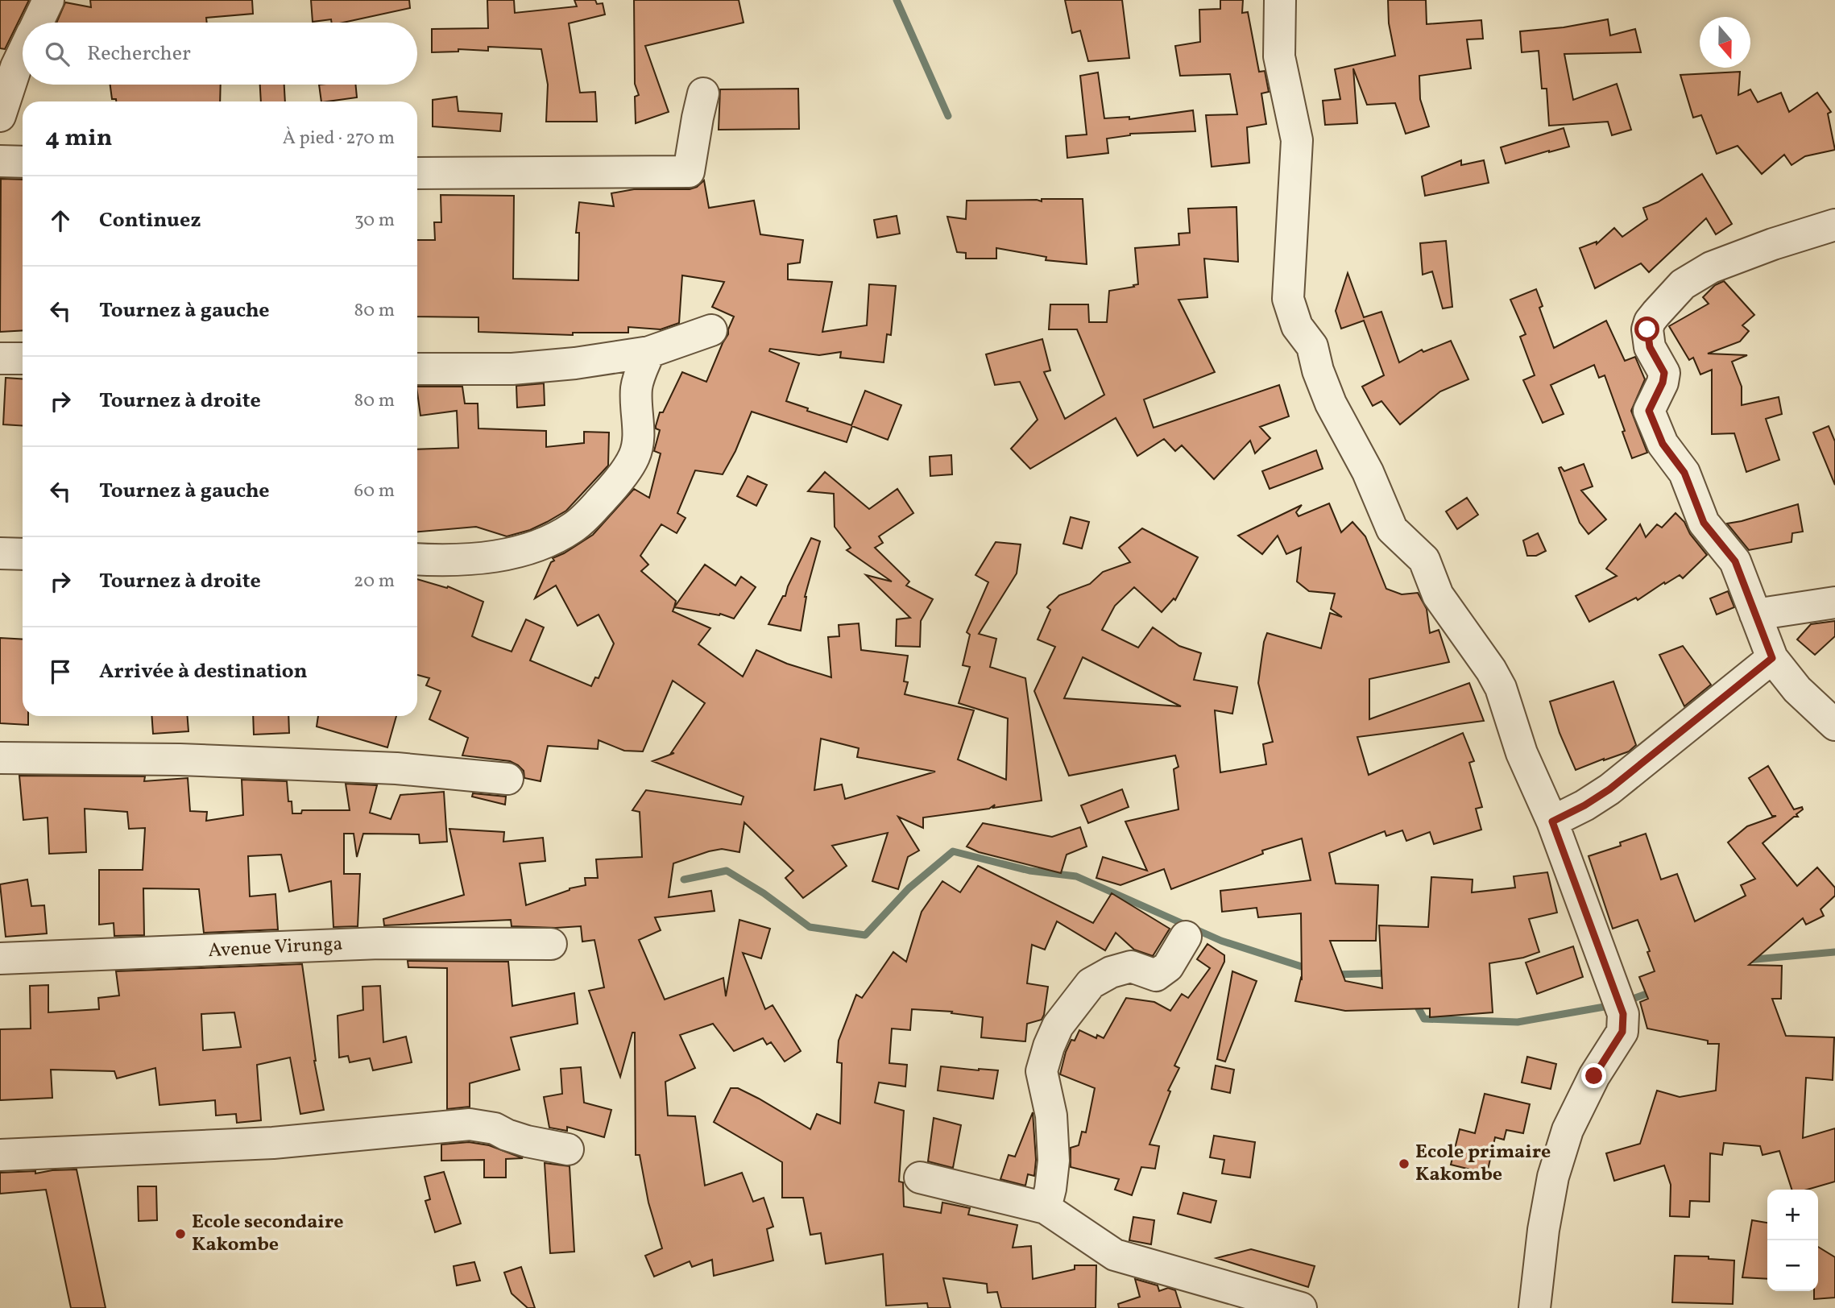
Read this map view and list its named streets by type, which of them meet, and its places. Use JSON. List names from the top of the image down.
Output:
{
  "streets": {
    "street": ["Avenue Virunga"]
  },
  "places": ["Ecole primaire Kakombe", "Ecole secondaire Kakombe"],
  "north": "bottom",
  "page": {
    "search": "Rechercher",
    "heading": ["4 min", "À pied · 270 m"],
    "list": [
      ["Continuez", "30 m"],
      ["Tournez à gauche", "80 m"],
      ["Tournez à droite", "80 m"],
      ["Tournez à gauche", "60 m"],
      ["Tournez à droite", "20 m"],
      "Arrivée à destination"
    ],
    "map_buttons": ["+", "−"]
  }
}
